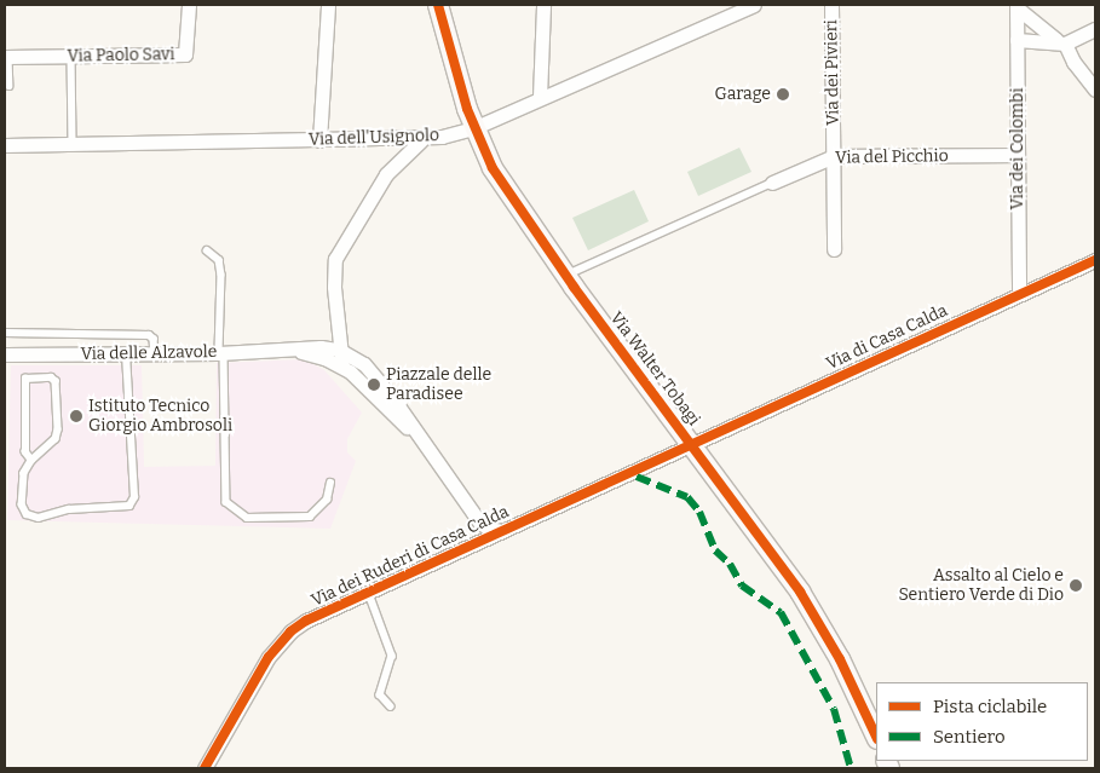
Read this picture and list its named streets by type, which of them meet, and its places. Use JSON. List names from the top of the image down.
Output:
{
  "streets": {
    "street": [
      "Via Paolo Savi",
      "Via dei Pivieri",
      "Via dell'Usignolo",
      "Via dei Colombi",
      "Via del Picchio",
      "Via di Casa Calda",
      "Via delle Alzavole",
      "Via Walter Tobagi",
      "Via dei Ruderi di Casa Calda"
    ]
  },
  "crossings": [
    ["Via dei Pivieri", "Via del Picchio"],
    ["Via dell'Usignolo", "Via Walter Tobagi"],
    ["Via dei Colombi", "Via del Picchio"],
    ["Via dei Colombi", "Via di Casa Calda"],
    ["Via di Casa Calda", "Via Walter Tobagi"],
    ["Via di Casa Calda", "Via dei Ruderi di Casa Calda"],
    ["Via Walter Tobagi", "Via dei Ruderi di Casa Calda"]
  ],
  "places": [
    "Garage",
    "Piazzale delle Paradisee",
    "Istituto Tecnico Giorgio Ambrosoli",
    "Assalto al Cielo e Sentiero Verde di Dio"
  ],
  "legend": ["Pista ciclabile", "Sentiero"]
}
